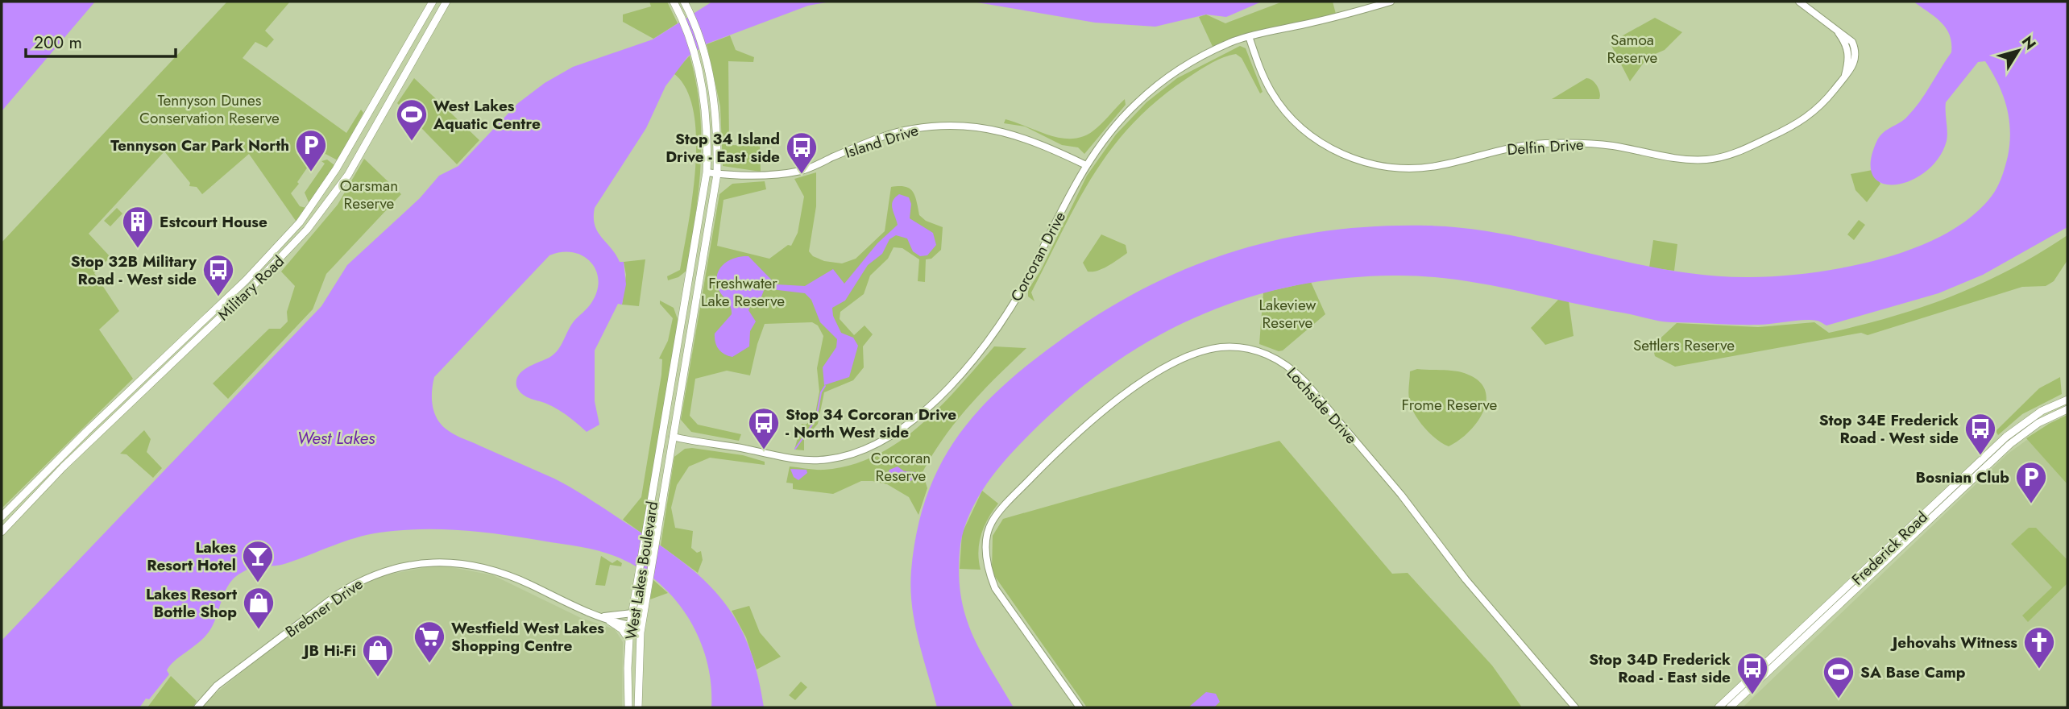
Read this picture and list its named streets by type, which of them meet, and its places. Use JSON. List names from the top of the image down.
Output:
{
  "streets": {
    "main road": ["Military Road", "Frederick Road", "West Lakes Boulevard"],
    "street": [
      "Island Drive",
      "Delfin Drive",
      "Corcoran Drive",
      "Lochside Drive",
      "Brebner Drive"
    ]
  },
  "crossings": [
    ["Island Drive", "Corcoran Drive"],
    ["Island Drive", "West Lakes Boulevard"],
    ["Delfin Drive", "Corcoran Drive"],
    ["Corcoran Drive", "West Lakes Boulevard"],
    ["West Lakes Boulevard", "Brebner Drive"]
  ],
  "water": ["West Lakes"],
  "parks": [
    "Samoa Reserve",
    "Tennyson Dunes Conservation Reserve",
    "Oarsman Reserve",
    "Freshwater Lake Reserve",
    "Lakeview Reserve",
    "Settlers Reserve",
    "Frome Reserve",
    "Corcoran Reserve"
  ],
  "places": {
    "sports": ["West Lakes Aquatic Centre", "SA Base Camp"],
    "parking": ["Tennyson Car Park North", "Bosnian Club"],
    "bus stop": [
      "Stop 34 Island Drive - East side",
      "Stop 32B Military Road - West side",
      "Stop 34 Corcoran Drive - North West side",
      "Stop 34E Frederick Road - West side",
      "Stop 34D Frederick Road - East side"
    ],
    "building": ["Estcourt House"],
    "bar": ["Lakes Resort Hotel"],
    "shop": ["Lakes Resort Bottle Shop", "JB Hi-Fi"],
    "supermarket": ["Westfield West Lakes Shopping Centre"],
    "church": ["Jehovahs Witness"]
  },
  "scale_bar": "200 m",
  "north": "top right"
}
